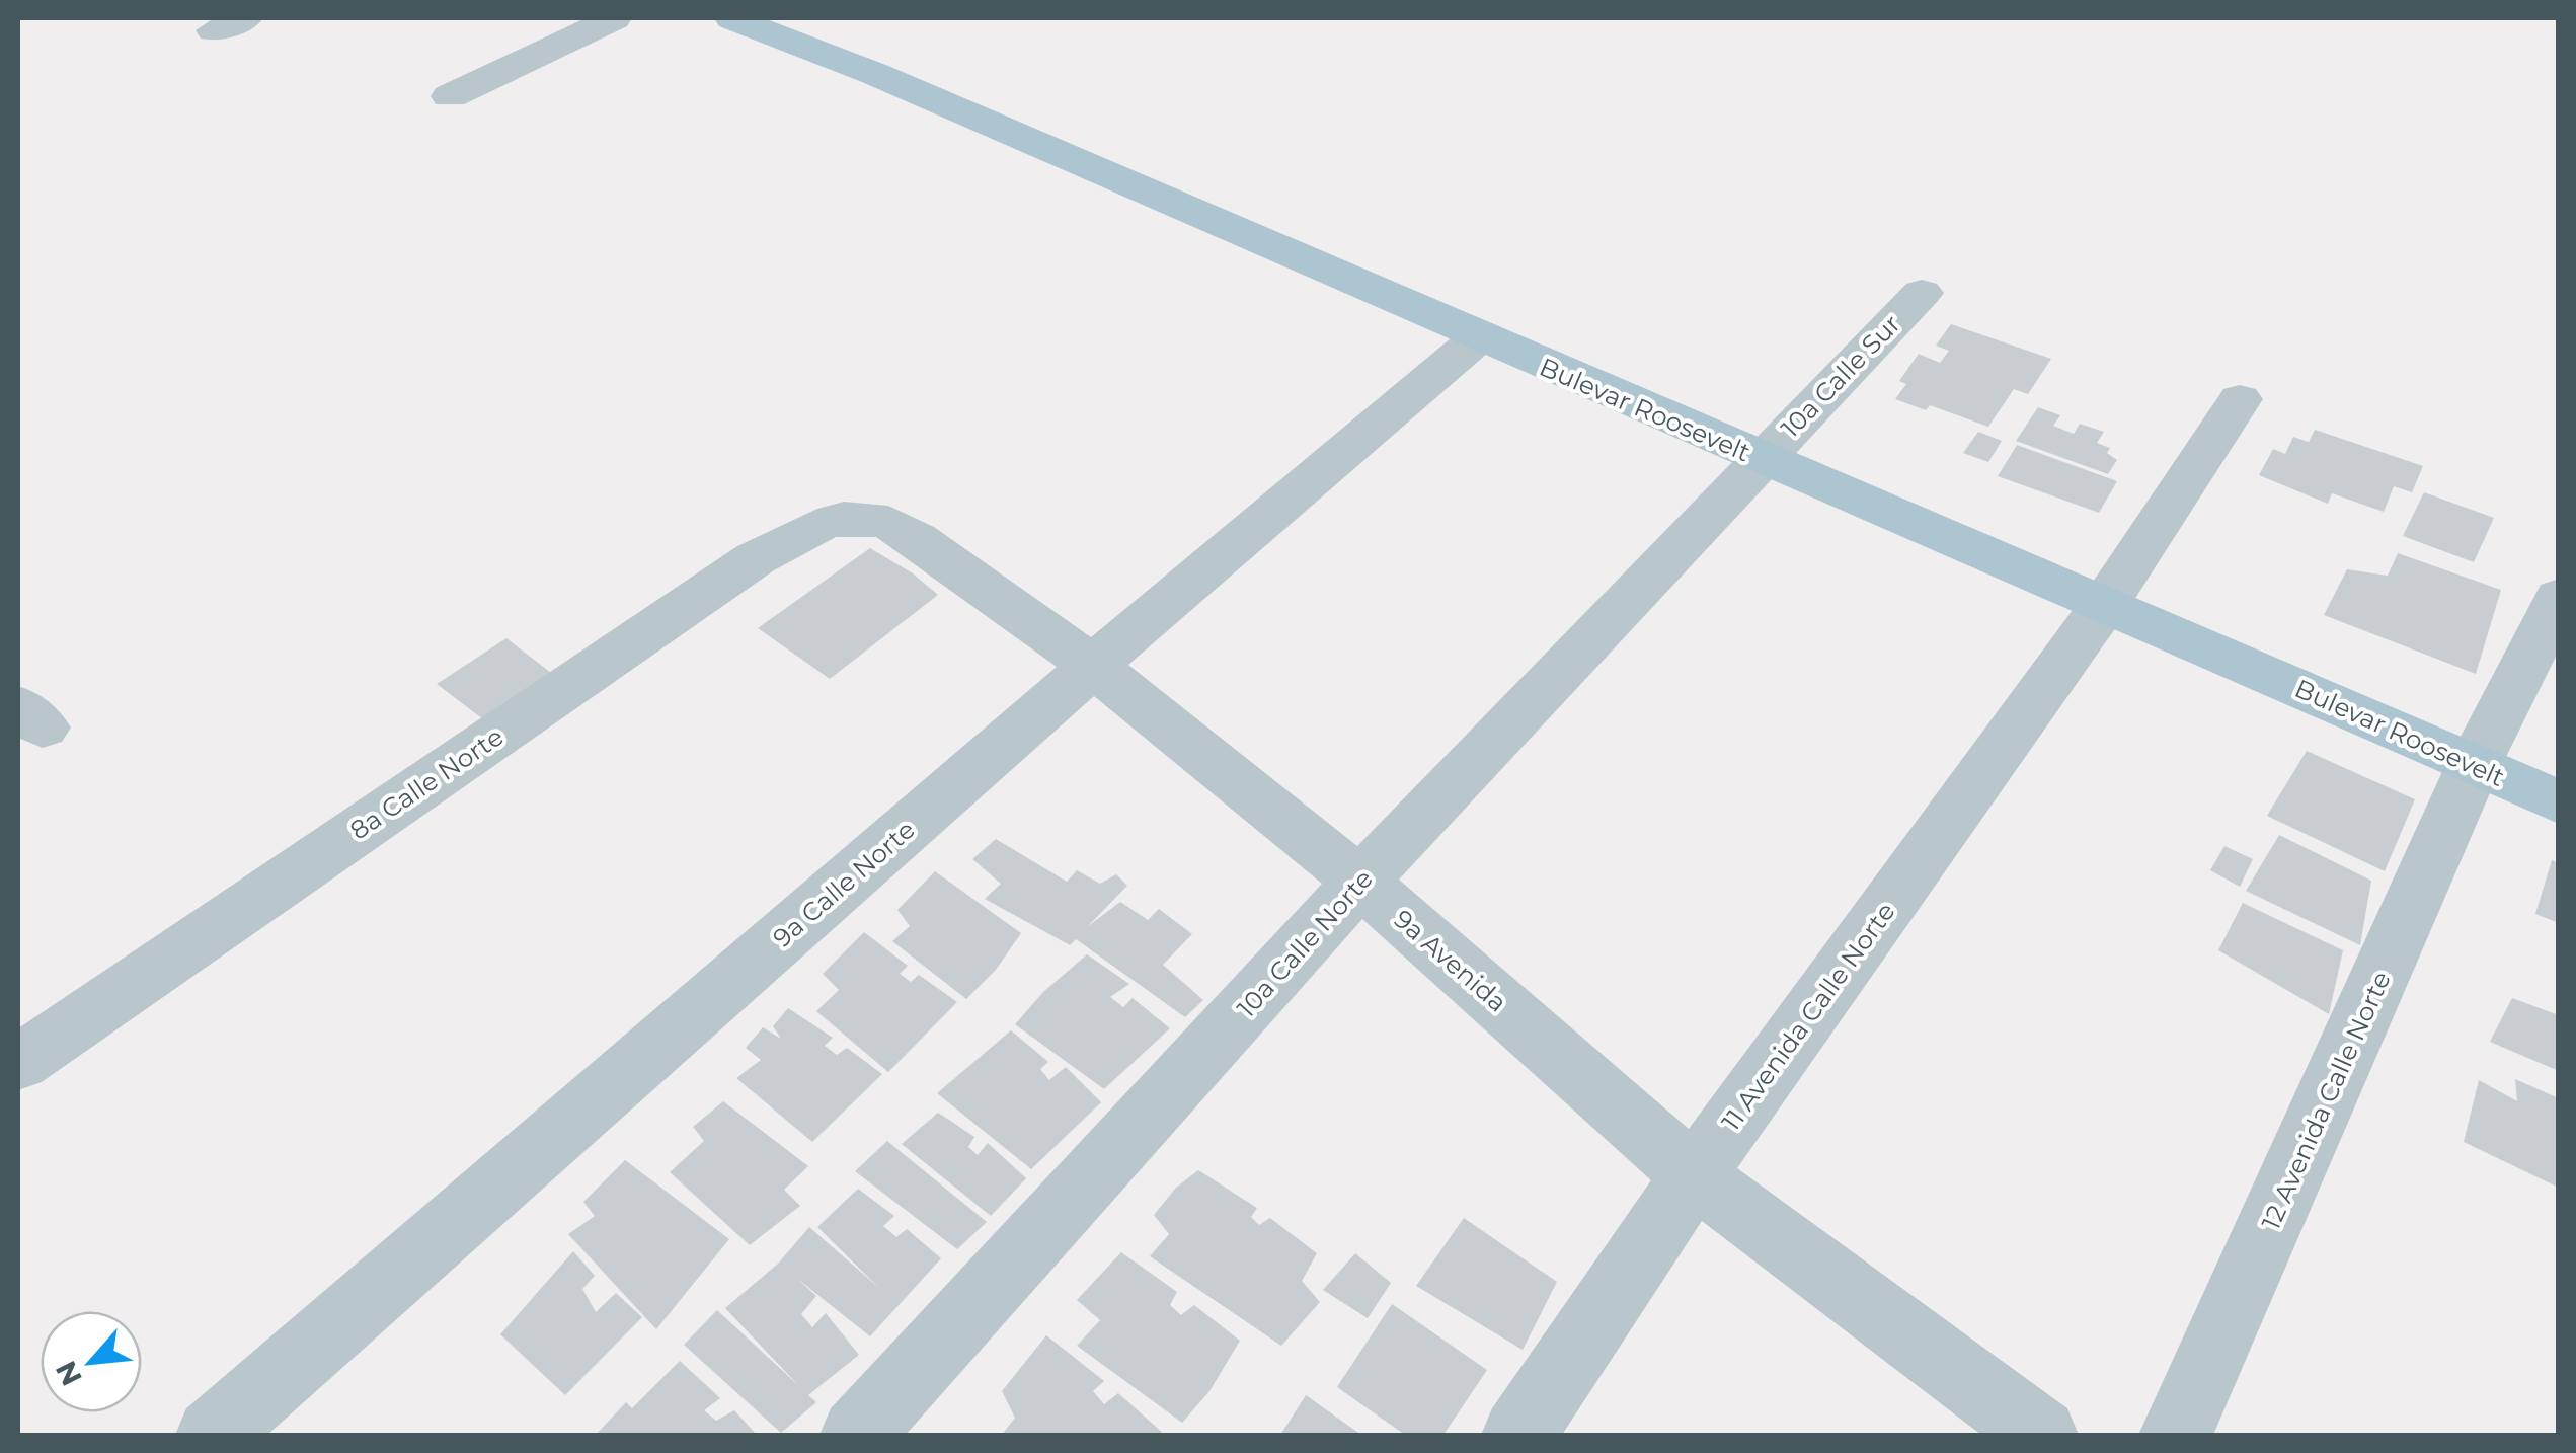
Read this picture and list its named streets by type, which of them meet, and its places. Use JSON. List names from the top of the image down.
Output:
{
  "streets": {
    "main road": ["Bulevar Roosevelt"],
    "street": [
      "10a Calle Sur",
      "8a Calle Norte",
      "9a Calle Norte",
      "10a Calle Norte",
      "9a Avenida",
      "11 Avenida Calle Norte",
      "12 Avenida Calle Norte"
    ]
  },
  "crossings": [
    ["10a Calle Sur", "Bulevar Roosevelt"],
    ["10a Calle Sur", "10a Calle Norte"],
    ["Bulevar Roosevelt", "9a Calle Norte"],
    ["Bulevar Roosevelt", "10a Calle Norte"],
    ["Bulevar Roosevelt", "11 Avenida Calle Norte"],
    ["Bulevar Roosevelt", "12 Avenida Calle Norte"],
    ["8a Calle Norte", "9a Avenida"],
    ["9a Calle Norte", "9a Avenida"],
    ["10a Calle Norte", "9a Avenida"],
    ["9a Avenida", "11 Avenida Calle Norte"]
  ],
  "north": "bottom left"
}
